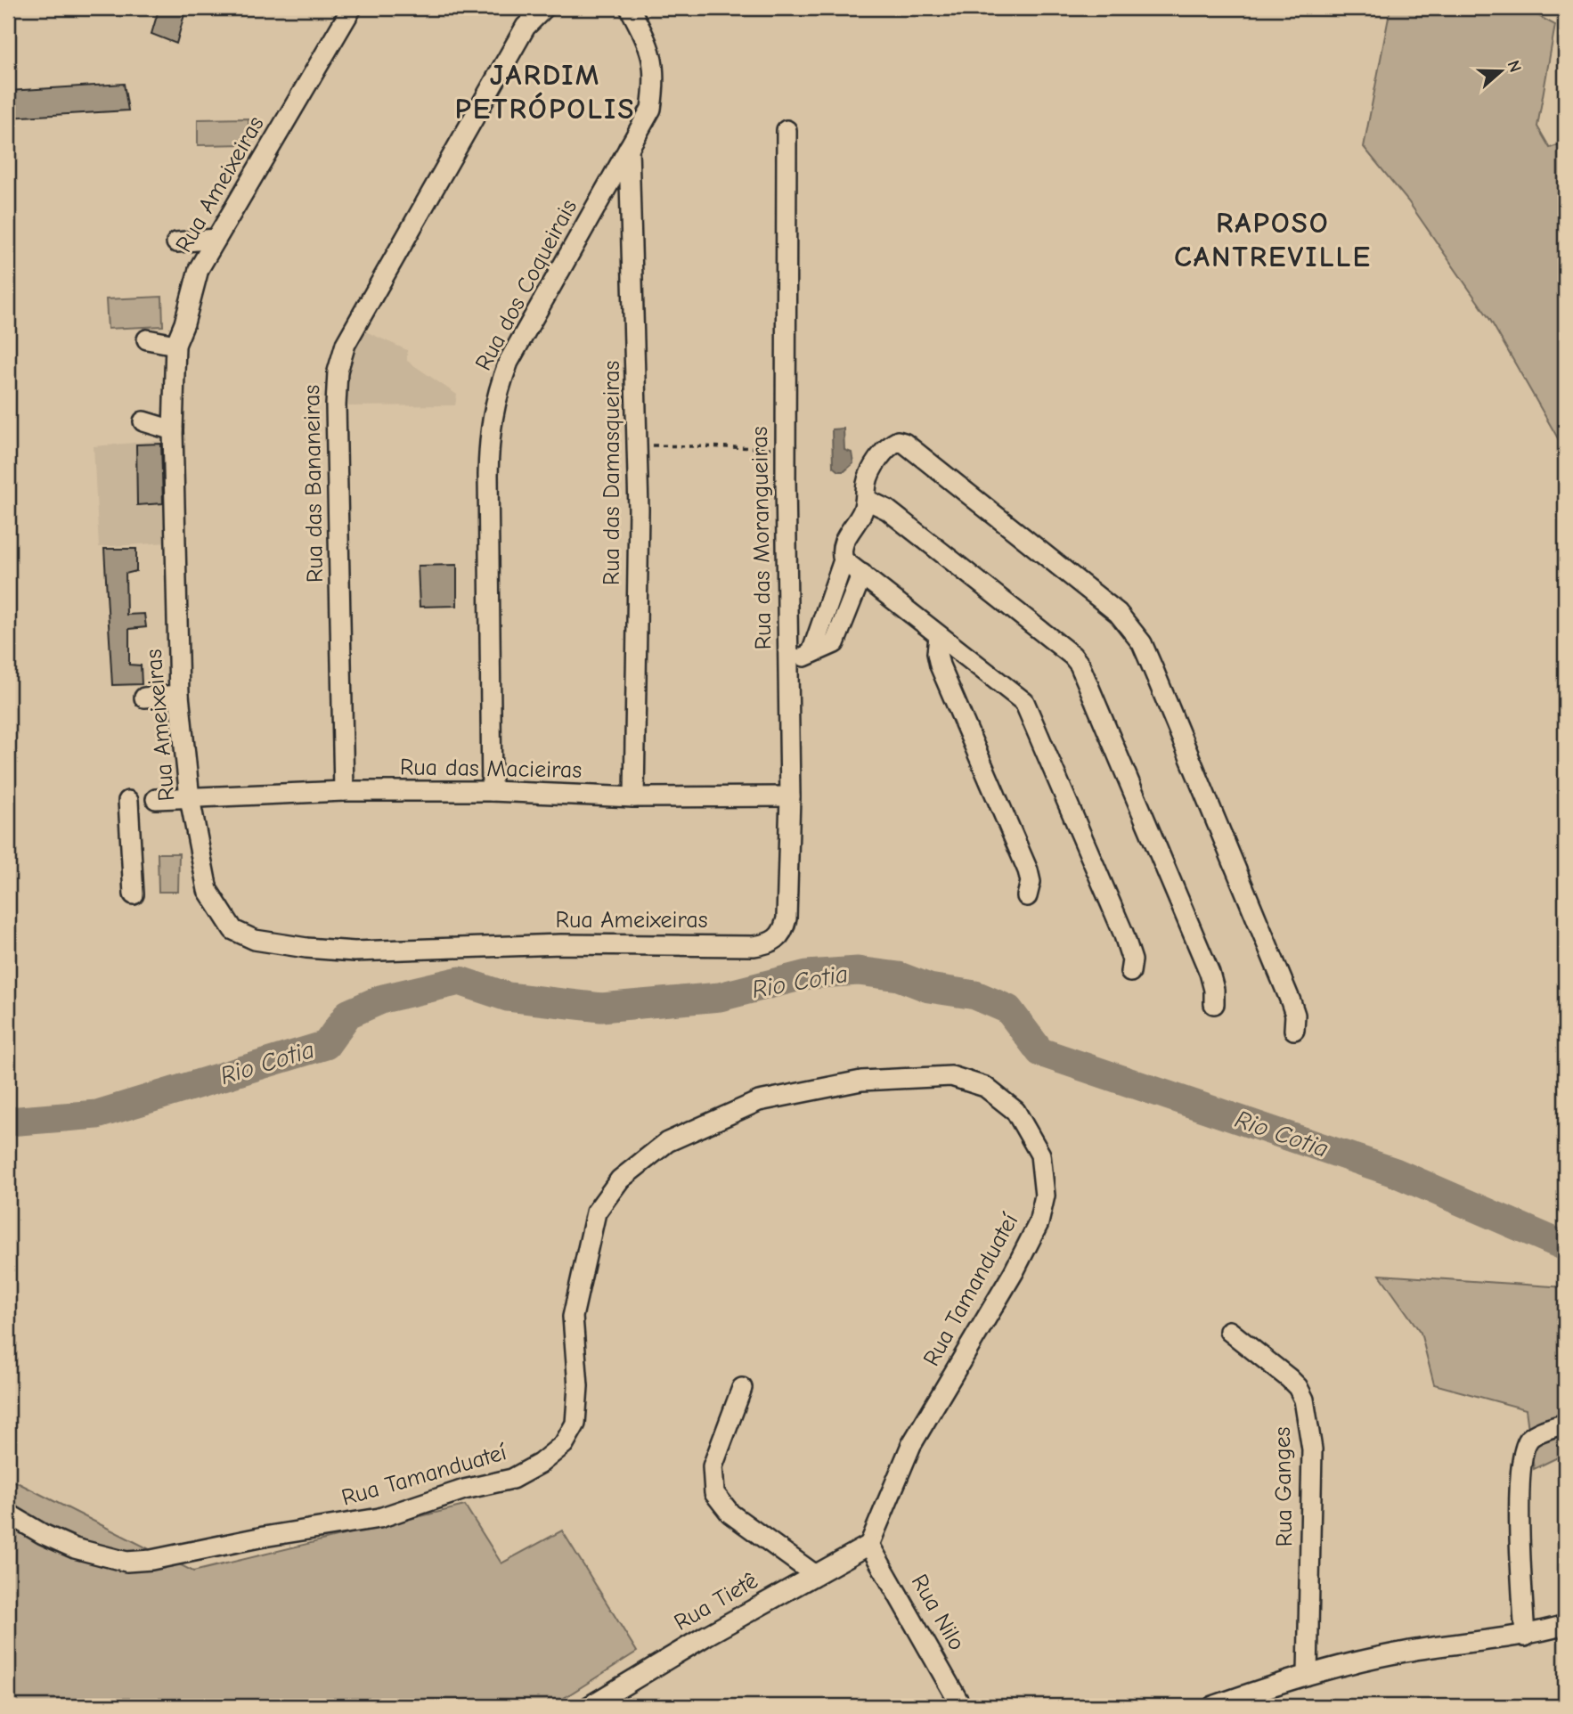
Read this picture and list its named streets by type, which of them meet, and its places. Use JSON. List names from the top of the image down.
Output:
{
  "streets": {
    "street": [
      "Rua Ameixeiras",
      "Rua dos Coqueirais",
      "Rua das Damasqueiras",
      "Rua das Bananeiras",
      "Rua das Morangueiras",
      "Rua das Macieiras",
      "Rua Tamanduateí",
      "Rua Ganges",
      "Rua Tietê",
      "Rua Nilo"
    ]
  },
  "crossings": [
    ["Rua Ameixeiras", "Rua das Morangueiras"],
    ["Rua Ameixeiras", "Rua das Macieiras"],
    ["Rua dos Coqueirais", "Rua das Damasqueiras"],
    ["Rua dos Coqueirais", "Rua das Macieiras"],
    ["Rua das Damasqueiras", "Rua das Macieiras"],
    ["Rua das Bananeiras", "Rua das Macieiras"],
    ["Rua das Morangueiras", "Rua das Macieiras"],
    ["Rua Tamanduateí", "Rua Tietê"],
    ["Rua Tamanduateí", "Rua Nilo"],
    ["Rua Tietê", "Rua Nilo"]
  ],
  "districts": ["JARDIM PETRÓPOLIS", "RAPOSO CANTREVILLE"],
  "water": ["Rio Cotia"],
  "north": "right"
}
